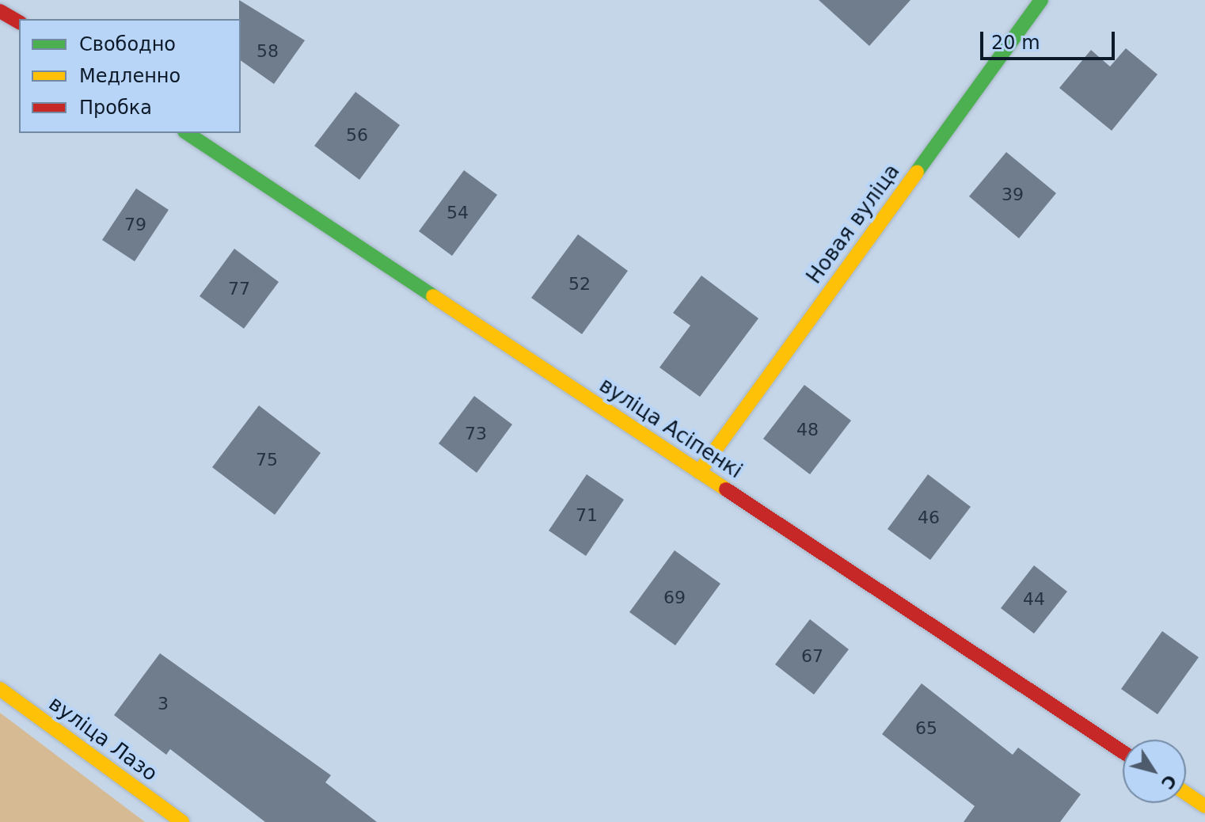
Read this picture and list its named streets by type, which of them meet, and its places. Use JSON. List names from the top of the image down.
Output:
{
  "streets": {
    "street": ["Новая вуліца", "вуліца Асіпенкі", "вуліца Лазо"]
  },
  "crossings": [
    ["Новая вуліца", "вуліца Асіпенкі"]
  ],
  "house_numbers": [
    "58",
    "56",
    "39",
    "54",
    "79",
    "52",
    "77",
    "48",
    "73",
    "75",
    "71",
    "46",
    "69",
    "44",
    "67",
    "3",
    "65"
  ],
  "legend": ["Свободно", "Медленно", "Пробка"],
  "scale_bar": "20 m",
  "north": "bottom right"
}
